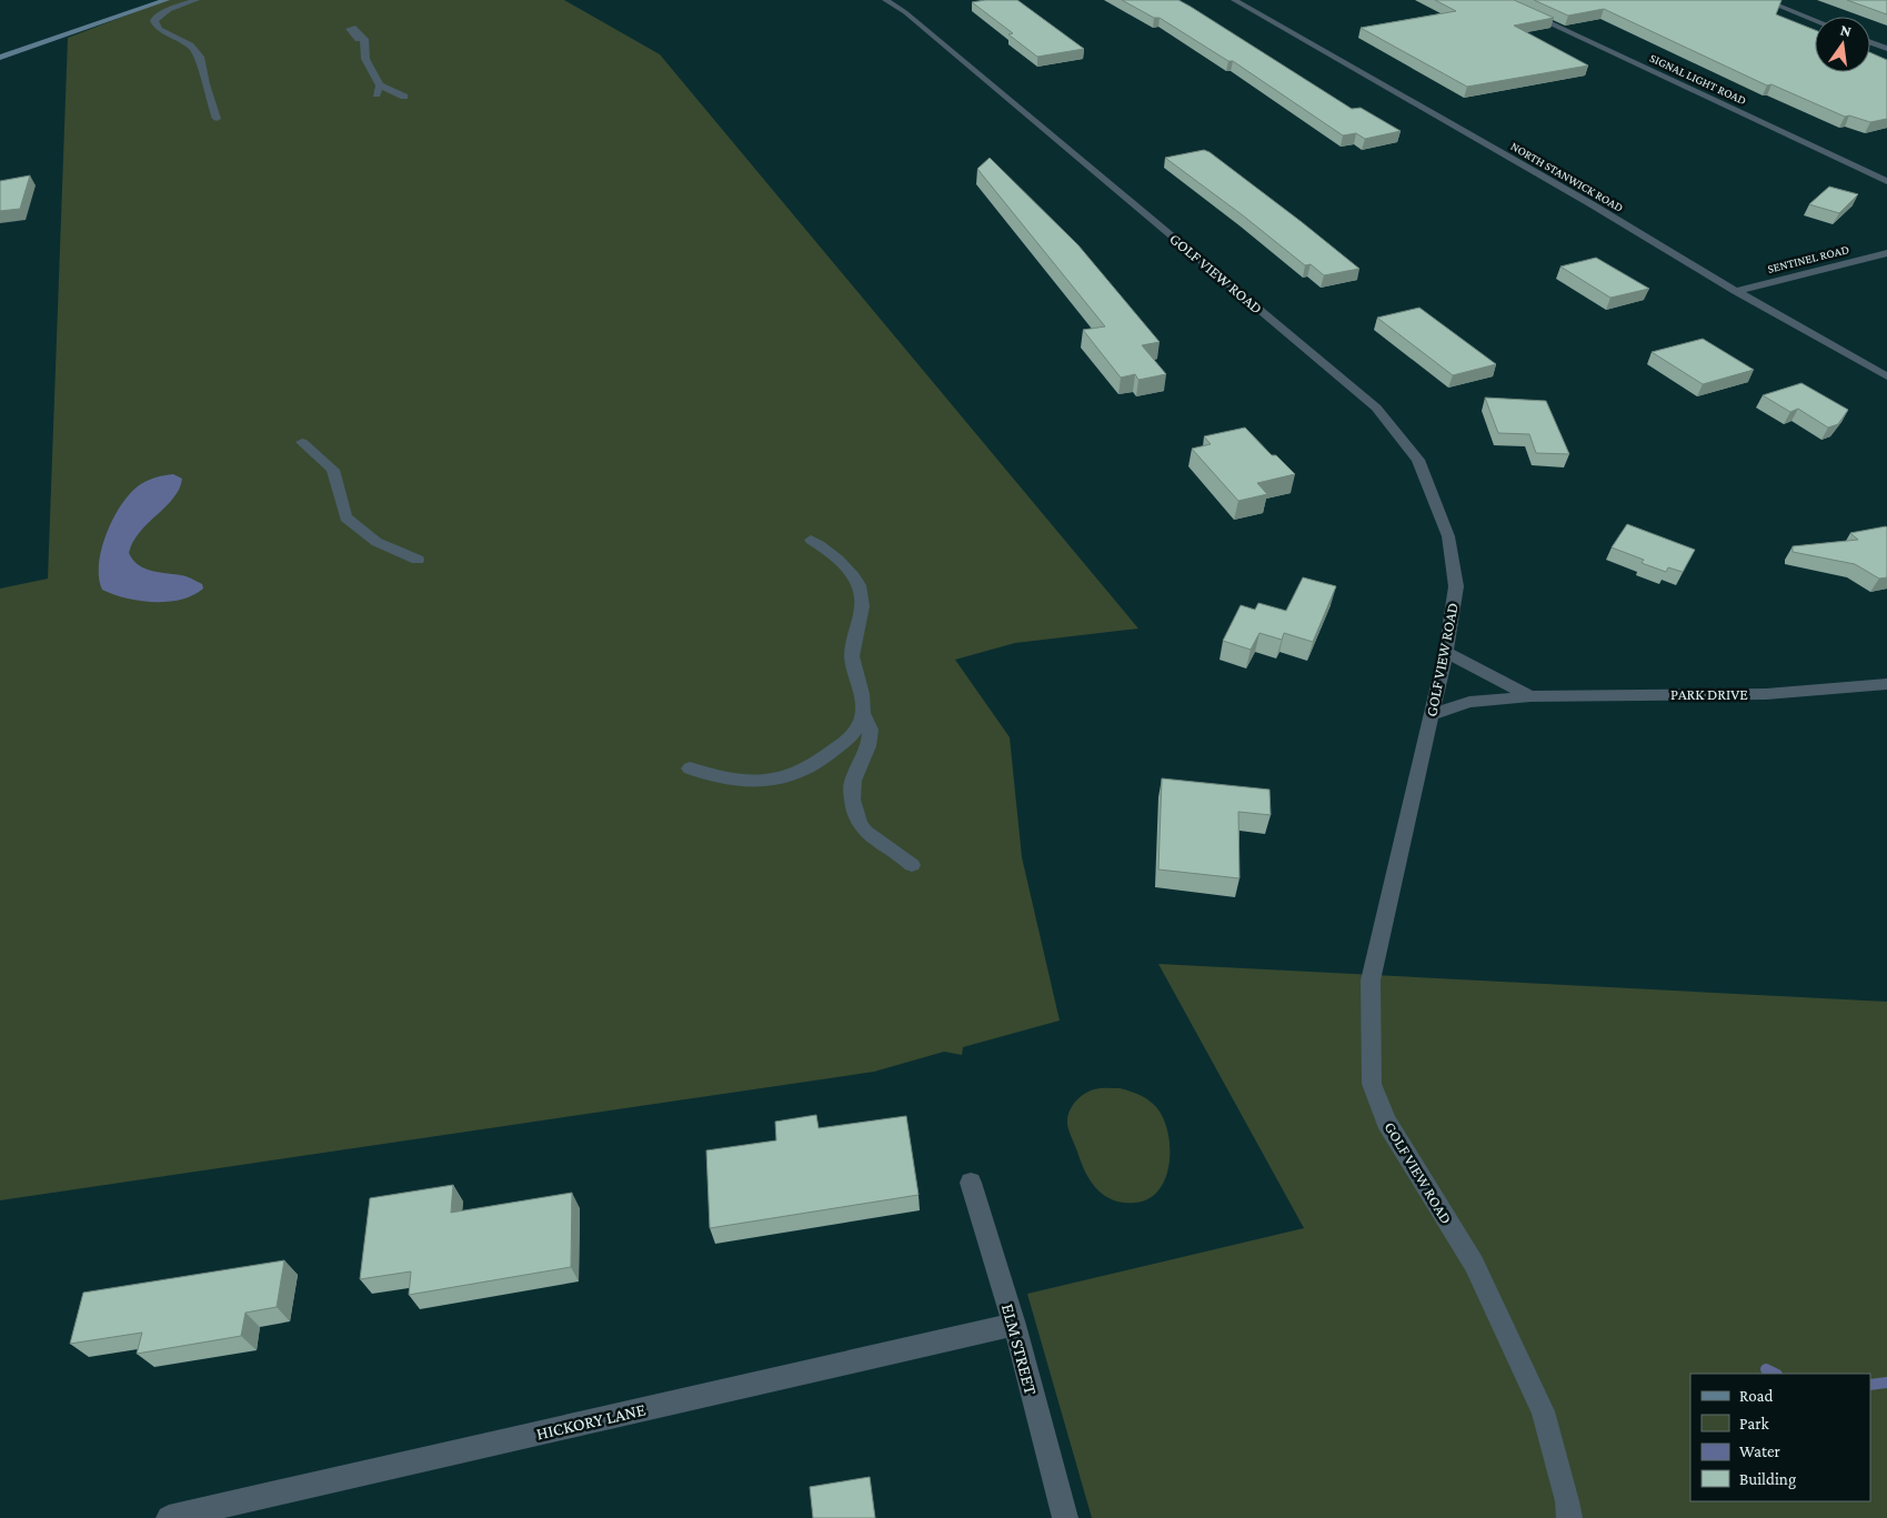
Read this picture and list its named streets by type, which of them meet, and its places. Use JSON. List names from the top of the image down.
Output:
{
  "streets": {
    "street": [
      "SIGNAL LIGHT ROAD",
      "NORTH STANWICK ROAD",
      "SENTINEL ROAD",
      "GOLF VIEW ROAD",
      "PARK DRIVE",
      "ELM STREET",
      "HICKORY LANE"
    ]
  },
  "crossings": [
    ["NORTH STANWICK ROAD", "SENTINEL ROAD"],
    ["GOLF VIEW ROAD", "PARK DRIVE"],
    ["ELM STREET", "HICKORY LANE"]
  ],
  "legend": [
    "Road",
    "Park",
    "Water",
    "Building"
  ],
  "north": "top"
}
